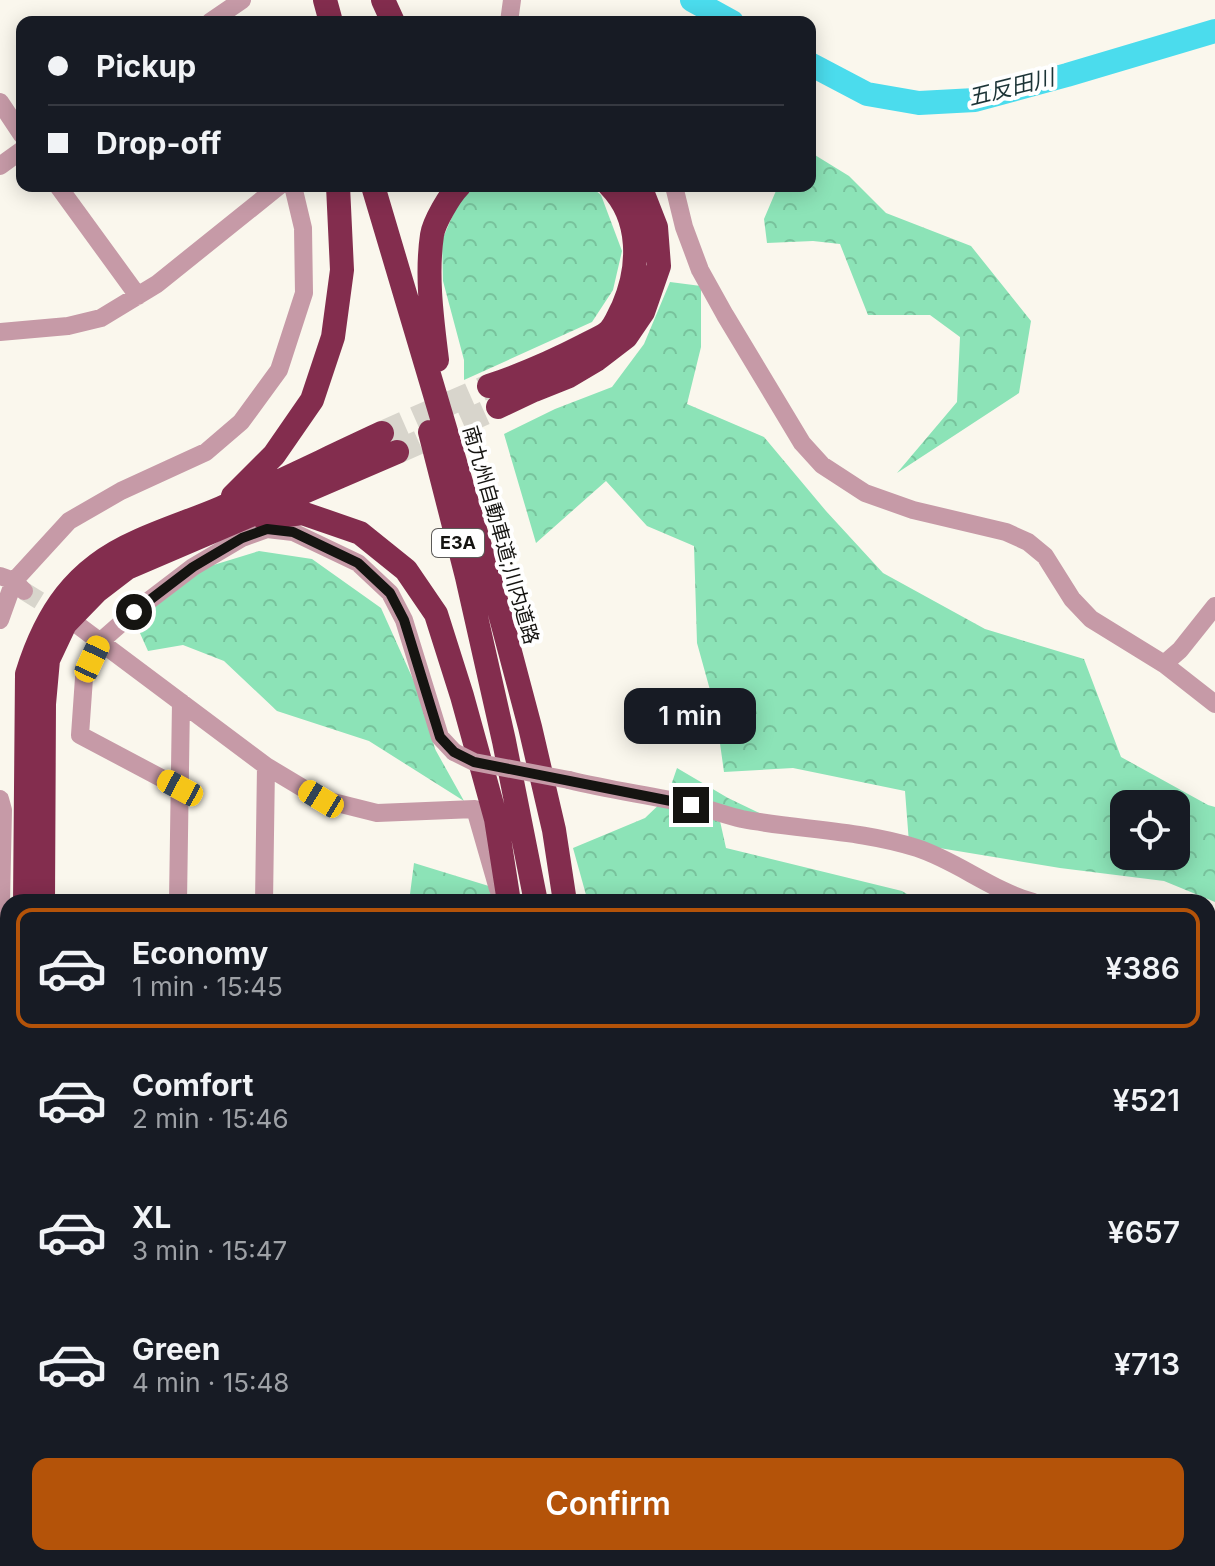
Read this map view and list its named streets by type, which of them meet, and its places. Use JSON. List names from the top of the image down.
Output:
{
  "streets": {
    "highway": ["南九州自動車道;川内道路", "E3A"]
  },
  "water": ["五反田川"],
  "page": {
    "banner": ["Pickup", "Drop-off"],
    "bubble": "1 min",
    "list": [
      {
        "name": "Economy",
        "note": "1 min · 15:45",
        "value": "¥386"
      },
      {
        "name": "Comfort",
        "note": "2 min · 15:46",
        "value": "¥521"
      },
      {
        "name": "XL",
        "note": "3 min · 15:47",
        "value": "¥657"
      },
      {
        "name": "Green",
        "note": "4 min · 15:48",
        "value": "¥713"
      }
    ],
    "buttons": "Confirm"
  }
}
